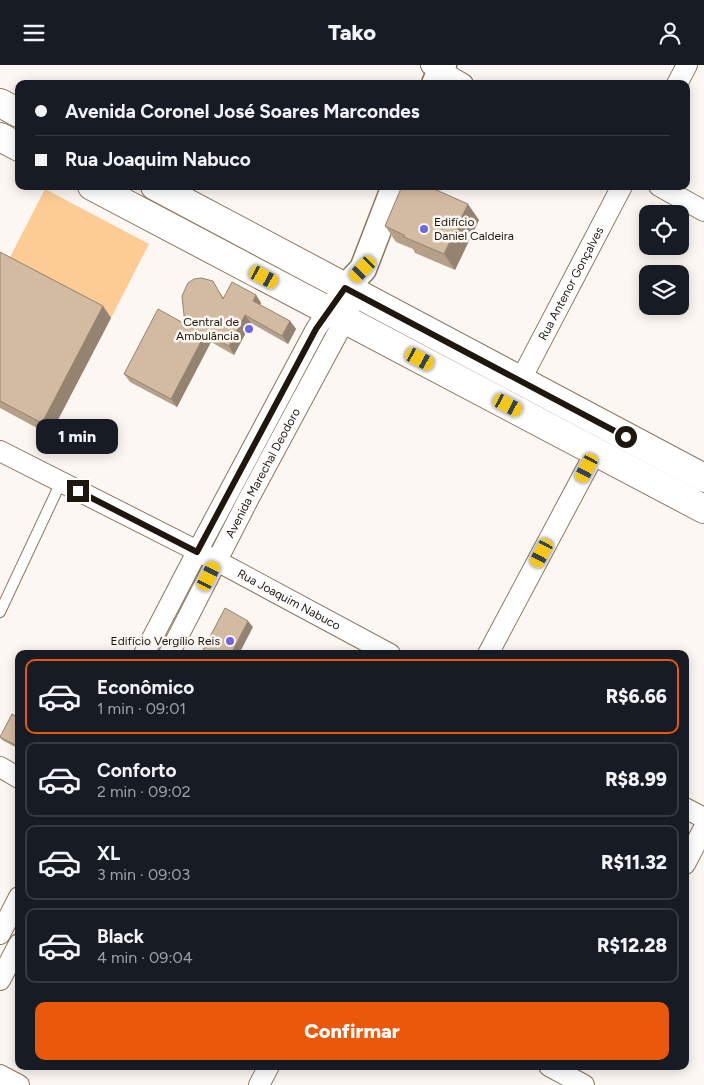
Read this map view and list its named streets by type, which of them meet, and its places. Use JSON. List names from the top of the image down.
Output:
{
  "streets": {
    "street": ["Rua Antenor Gonçalves", "Avenida Marechal Deodoro", "Rua Joaquim Nabuco"]
  },
  "crossings": [
    ["Avenida Marechal Deodoro", "Rua Joaquim Nabuco"]
  ],
  "places": ["Edifício Daniel Caldeira", "Central de Ambulância", "Edifício Vergílio Reis"],
  "page": {
    "header": "Tako",
    "banner": ["Avenida Coronel José Soares Marcondes", "Rua Joaquim Nabuco"],
    "bubble": "1 min",
    "list": [
      {
        "name": "Econômico",
        "note": "1 min · 09:01",
        "value": "R$6.66"
      },
      {
        "name": "Conforto",
        "note": "2 min · 09:02",
        "value": "R$8.99"
      },
      {
        "name": "XL",
        "note": "3 min · 09:03",
        "value": "R$11.32"
      },
      {
        "name": "Black",
        "note": "4 min · 09:04",
        "value": "R$12.28"
      }
    ],
    "buttons": "Confirmar"
  }
}
